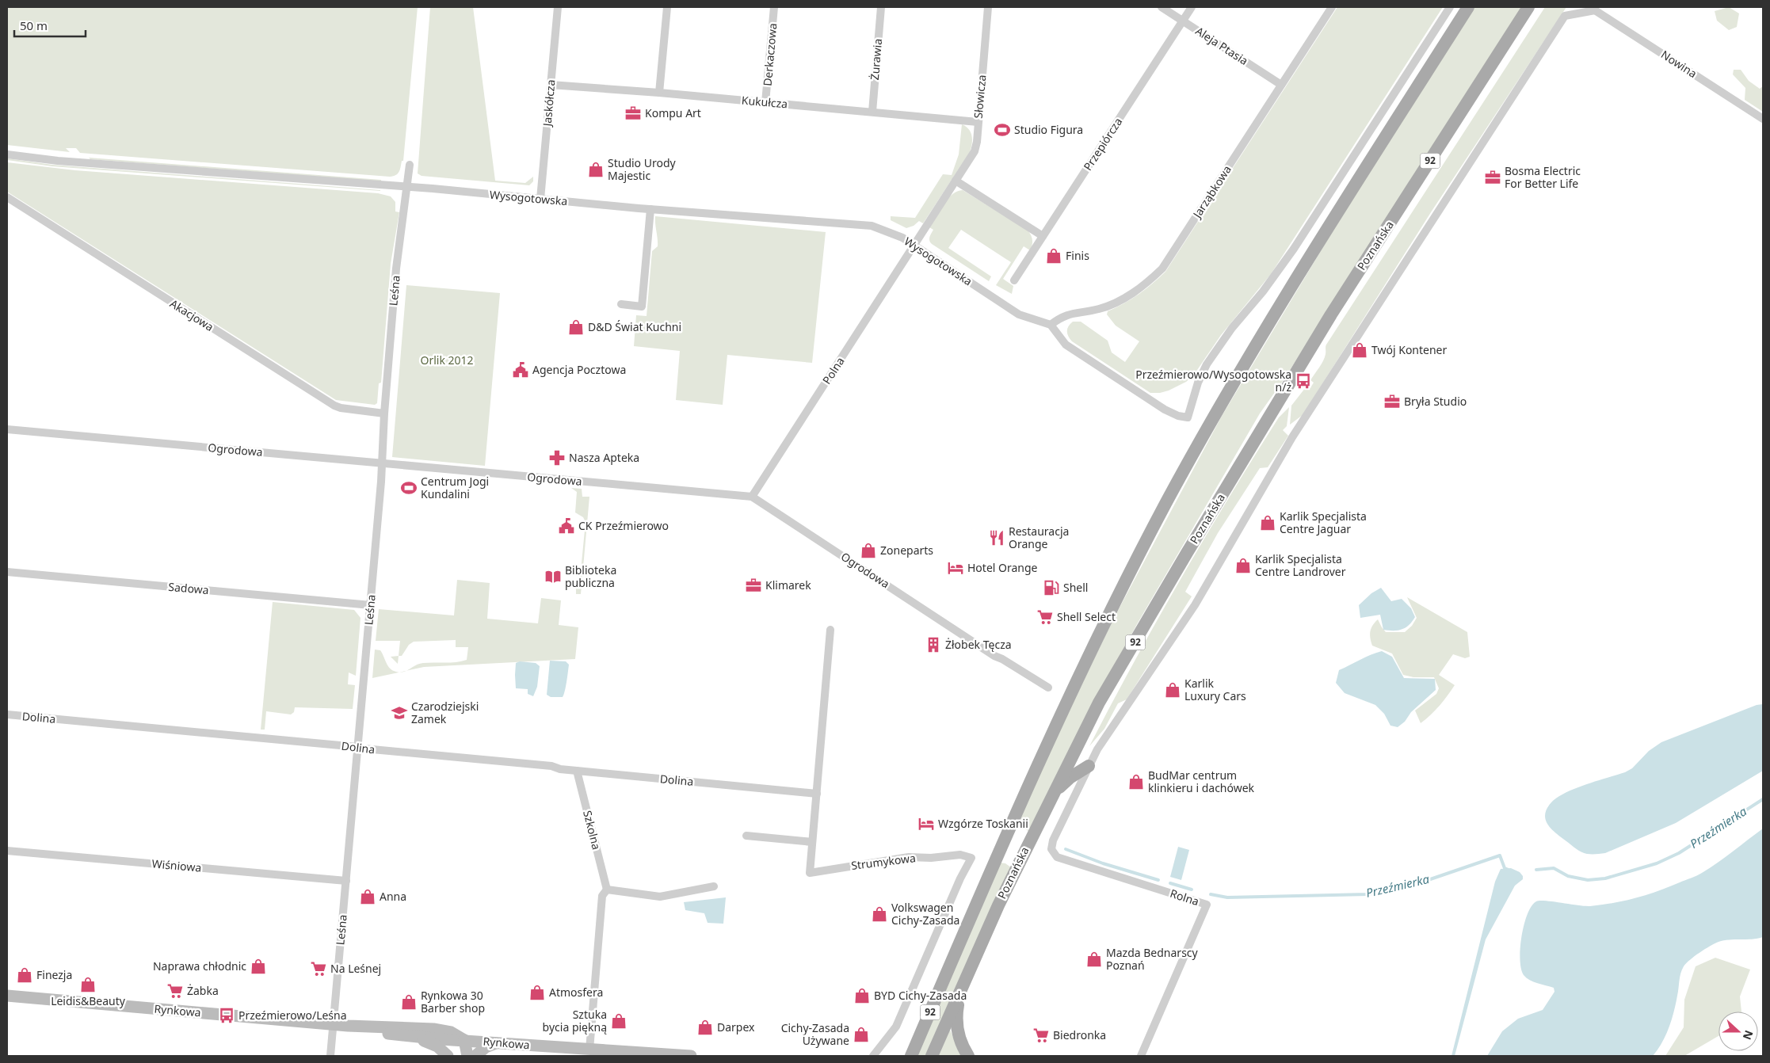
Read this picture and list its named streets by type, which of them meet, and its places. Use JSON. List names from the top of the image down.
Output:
{
  "streets": {
    "main road": ["92", "Poznańska"],
    "street": [
      "Aleja Ptasia",
      "Derkaczowa",
      "Żurawia",
      "Nowina",
      "Słowicza",
      "Kukułcza",
      "Jaskółcza",
      "Przepiórcza",
      "Jarząbkowa",
      "Wysogotowska",
      "Leśna",
      "Akacjowa",
      "Polna",
      "Ogrodowa",
      "Sadowa",
      "Dolina",
      "Szkolna",
      "Strumykowa",
      "Wiśniowa",
      "Rolna",
      "Rynkowa"
    ]
  },
  "crossings": [
    ["Aleja Ptasia", "Przepiórcza"],
    ["Aleja Ptasia", "Jarząbkowa"],
    ["Derkaczowa", "Kukułcza"],
    ["Żurawia", "Kukułcza"],
    ["Słowicza", "Kukułcza"],
    ["Słowicza", "Wysogotowska"],
    ["Słowicza", "Polna"],
    ["Kukułcza", "Jaskółcza"],
    ["Jaskółcza", "Wysogotowska"],
    ["Jarząbkowa", "Wysogotowska"],
    ["Wysogotowska", "Leśna"],
    ["Wysogotowska", "Polna"],
    ["Leśna", "Akacjowa"],
    ["Leśna", "Ogrodowa"],
    ["Leśna", "Sadowa"],
    ["Leśna", "Dolina"],
    ["Leśna", "Wiśniowa"],
    ["Leśna", "Rynkowa"],
    ["Polna", "Ogrodowa"],
    ["Dolina", "Szkolna"]
  ],
  "water": ["Przeźmierka"],
  "parks": ["Orlik 2012"],
  "places": {
    "office": [
      "Kompu Art",
      "Bosma Electric For Better Life",
      "Bryła Studio",
      "Klimarek"
    ],
    "sports": ["Studio Figura", "Centrum Jogi Kundalini"],
    "shop": [
      "Studio Urody Majestic",
      "Finis",
      "D&D Świat Kuchni",
      "Twój Kontener",
      "Karlik Specjalista Centre Jaguar",
      "Zoneparts",
      "Karlik Specjalista Centre Landrover",
      "Karlik Luxury Cars",
      "BudMar centrum klinkieru i dachówek",
      "Anna",
      "Volkswagen Cichy-Zasada",
      "Mazda Bednarscy Poznań",
      "Naprawa chłodnic",
      "Finezja",
      "Leidis&Beauty",
      "Atmosfera",
      "BYD Cichy-Zasada",
      "Rynkowa 30 Barber shop",
      "Sztuka bycia piękną",
      "Darpex",
      "Cichy-Zasada Używane"
    ],
    "public building": ["Agencja Pocztowa", "CK Przeźmierowo"],
    "bus stop": ["Przeźmierowo/Wysogotowska n/ż", "Przeźmierowo/Leśna"],
    "pharmacy": ["Nasza Apteka"],
    "restaurant": ["Restauracja Orange"],
    "hotel": ["Hotel Orange", "Wzgórze Toskanii"],
    "library": ["Biblioteka publiczna"],
    "fuel station": ["Shell"],
    "supermarket": [
      "Shell Select",
      "Na Leśnej",
      "Żabka",
      "Biedronka"
    ],
    "building": ["Żłobek Tęcza"],
    "school or university": ["Czarodziejski Zamek"]
  },
  "scale_bar": "50 m",
  "north": "right"
}
